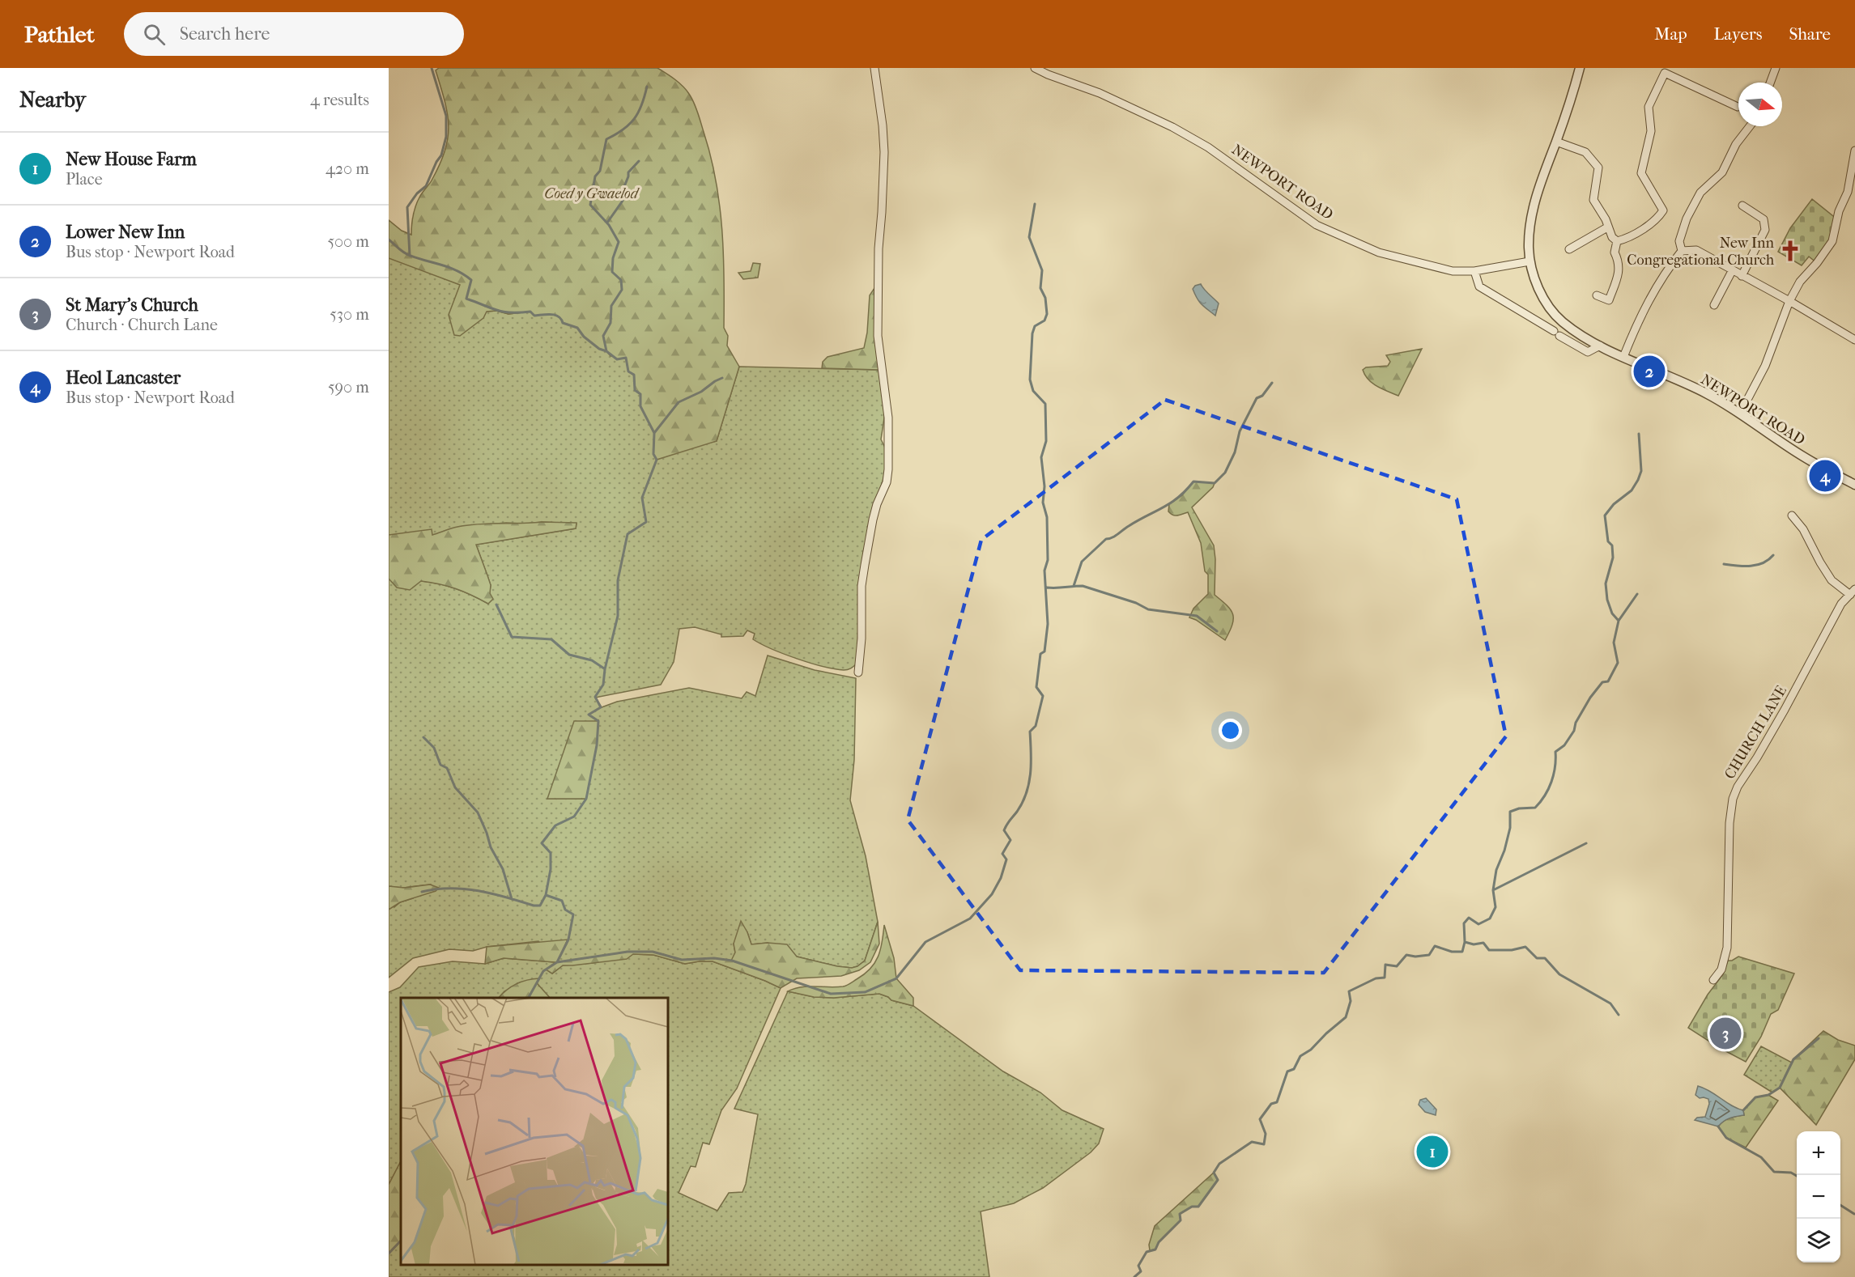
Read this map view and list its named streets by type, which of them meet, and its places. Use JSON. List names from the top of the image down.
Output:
{
  "streets": {
    "street": ["NEWPORT ROAD", "CHURCH LANE"]
  },
  "parks": ["Coed y Gwaelod"],
  "places": {
    "church": ["New Inn Congregational Church"]
  },
  "north": "right",
  "page": {
    "header": "Pathlet",
    "search": "Search here",
    "nav": ["Map", "Layers", "Share"],
    "heading": ["Nearby", "4 results"],
    "list": [
      {
        "mark": "1",
        "name": "New House Farm",
        "note": "Place",
        "value": "420 m"
      },
      {
        "mark": "2",
        "name": "Lower New Inn",
        "note": "Bus stop · Newport Road",
        "value": "500 m"
      },
      {
        "mark": "3",
        "name": "St Mary's Church",
        "note": "Church · Church Lane",
        "value": "530 m"
      },
      {
        "mark": "4",
        "name": "Heol Lancaster",
        "note": "Bus stop · Newport Road",
        "value": "590 m"
      }
    ],
    "pins": [
      "2",
      "4",
      "3",
      "1"
    ],
    "map_buttons": ["+", "−"]
  }
}
